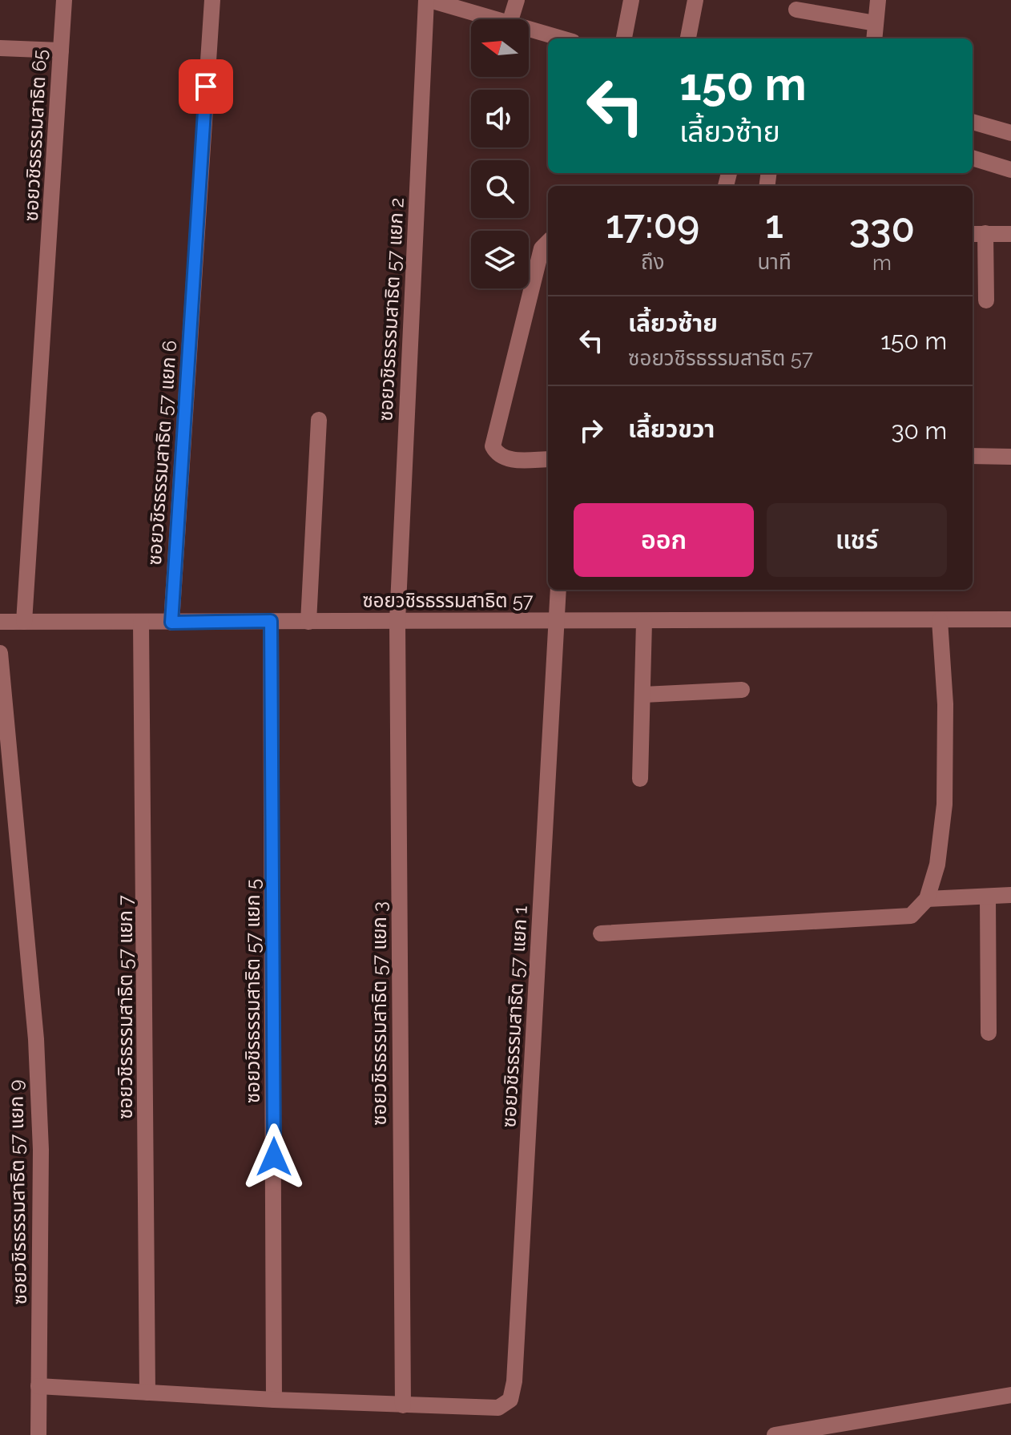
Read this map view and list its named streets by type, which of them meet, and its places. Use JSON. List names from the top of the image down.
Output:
{
  "streets": {
    "street": [
      "ซอยวชิรธรรมสาธิต 65",
      "ซอยวชิรธรรมสาธิต 57 แยก 2",
      "ซอยวชิรธรรมสาธิต 57 แยก 6",
      "ซอยวชิรธรรมสาธิต 57",
      "ซอยวชิรธรรมสาธิต 57 แยก 5",
      "ซอยวชิรธรรมสาธิต 57 แยก 7",
      "ซอยวชิรธรรมสาธิต 57 แยก 3",
      "ซอยวชิรธรรมสาธิต 57 แยก 1",
      "ซอยวชิรธรรมสาธิต 57 แยก 9"
    ]
  },
  "crossings": [
    ["ซอยวชิรธรรมสาธิต 65", "ซอยวชิรธรรมสาธิต 57"],
    ["ซอยวชิรธรรมสาธิต 57 แยก 2", "ซอยวชิรธรรมสาธิต 57"],
    ["ซอยวชิรธรรมสาธิต 57 แยก 2", "ซอยวชิรธรรมสาธิต 57 แยก 3"],
    ["ซอยวชิรธรรมสาธิต 57 แยก 6", "ซอยวชิรธรรมสาธิต 57"],
    ["ซอยวชิรธรรมสาธิต 57", "ซอยวชิรธรรมสาธิต 57 แยก 5"],
    ["ซอยวชิรธรรมสาธิต 57", "ซอยวชิรธรรมสาธิต 57 แยก 7"],
    ["ซอยวชิรธรรมสาธิต 57", "ซอยวชิรธรรมสาธิต 57 แยก 3"],
    ["ซอยวชิรธรรมสาธิต 57", "ซอยวชิรธรรมสาธิต 57 แยก 1"],
    ["ซอยวชิรธรรมสาธิต 57 แยก 3", "ซอยวชิรธรรมสาธิต 57 แยก 1"]
  ],
  "north": "left",
  "page": {
    "turn": ["150 m", "เลี้ยวซ้าย"],
    "eta": [
      "17:09",
      "ถึง",
      "1",
      "นาที",
      "330",
      "m"
    ],
    "list": [
      {
        "name": "เลี้ยวซ้าย",
        "note": "ซอยวชิรธรรมสาธิต 57",
        "value": "150 m"
      },
      {
        "name": "เลี้ยวขวา",
        "value": "30 m"
      }
    ],
    "buttons": ["ออก", "แชร์"]
  }
}
